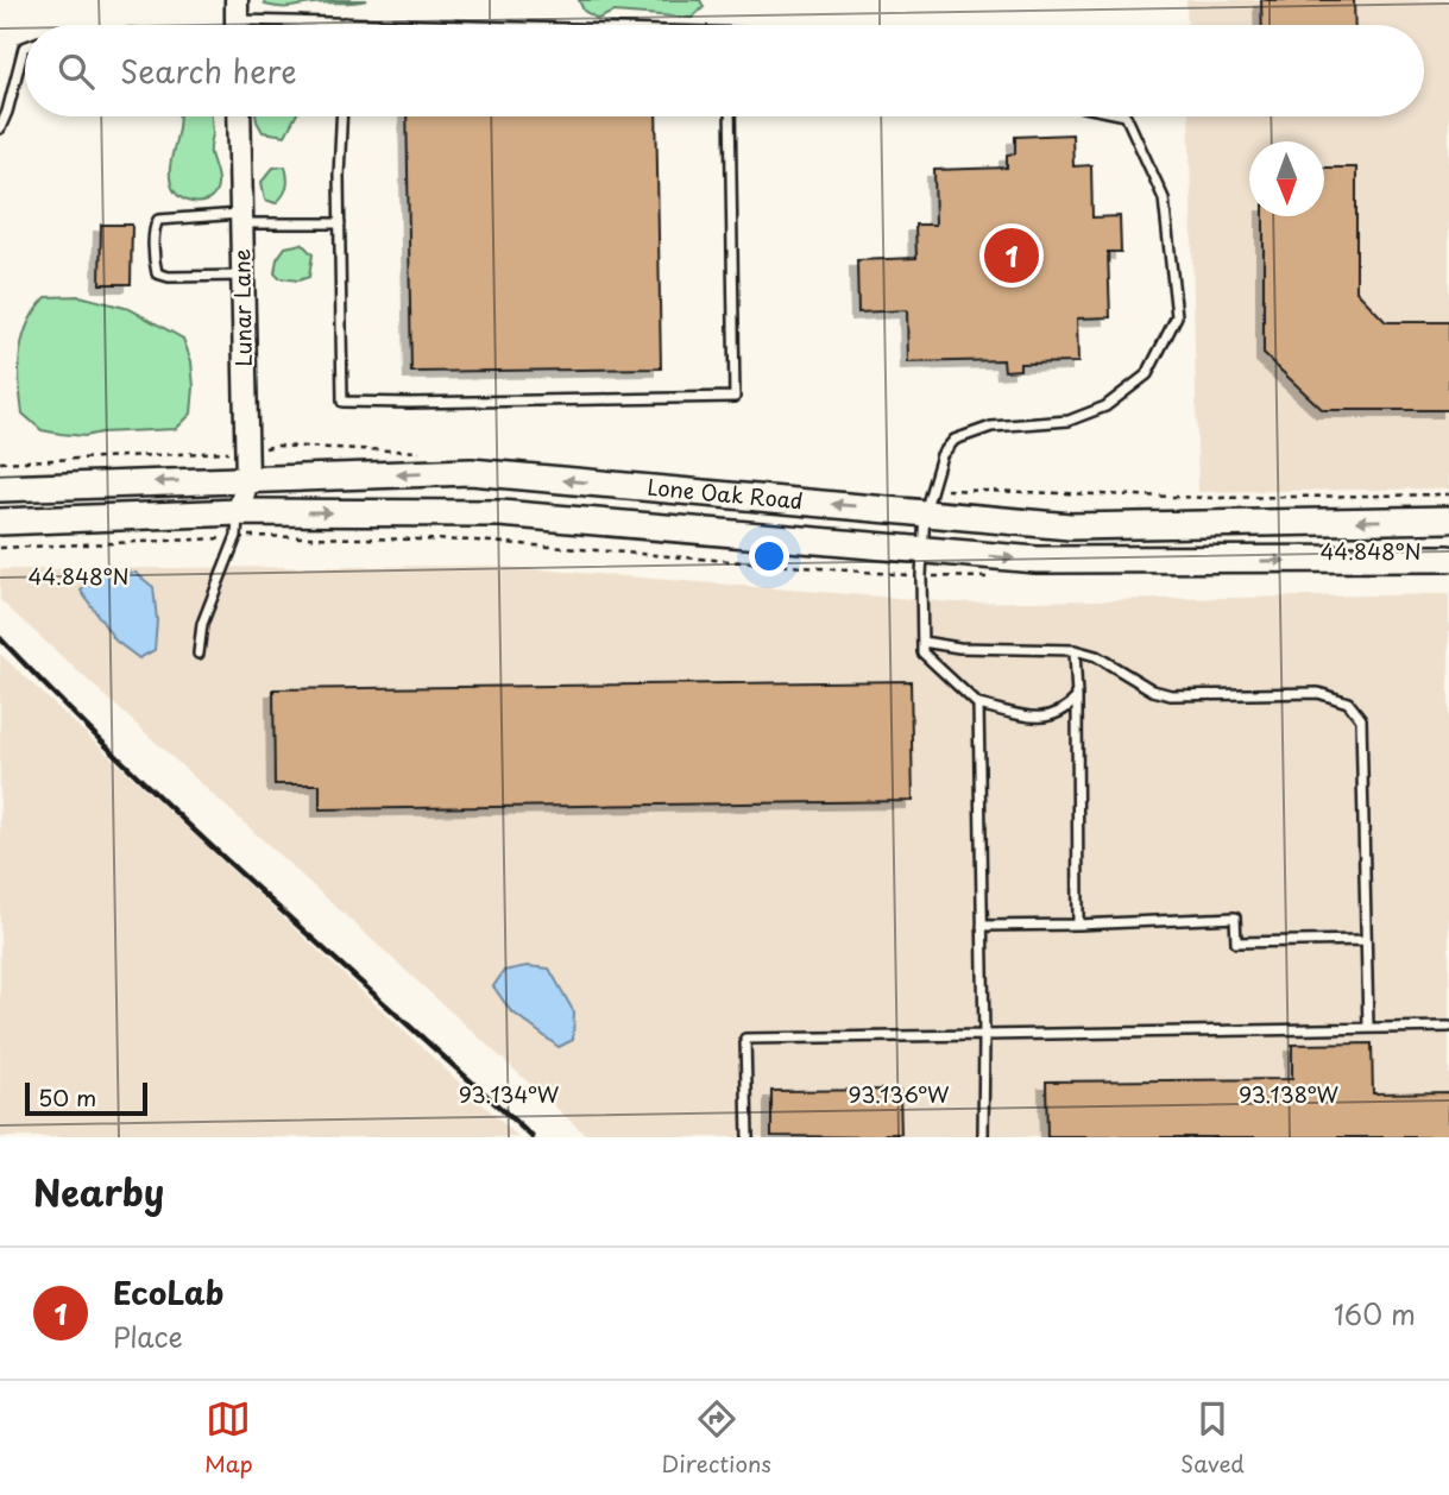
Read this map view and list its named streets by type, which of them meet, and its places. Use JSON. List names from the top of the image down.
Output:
{
  "streets": {
    "main road": ["Lone Oak Road"],
    "street": ["Lunar Lane"]
  },
  "crossings": [
    ["Lunar Lane", "Lone Oak Road"]
  ],
  "scale_bar": "50 m",
  "north": "bottom",
  "page": {
    "search": "Search here",
    "pins": "1",
    "scale": "50 m",
    "heading": "Nearby",
    "list": [
      {
        "mark": "1",
        "name": "EcoLab",
        "note": "Place",
        "value": "160 m"
      }
    ],
    "nav": ["Map", "Directions", "Saved"]
  },
  "coordinates": [
    "44.848°N",
    "93.134°W",
    "93.136°W",
    "93.138°W"
  ]
}
